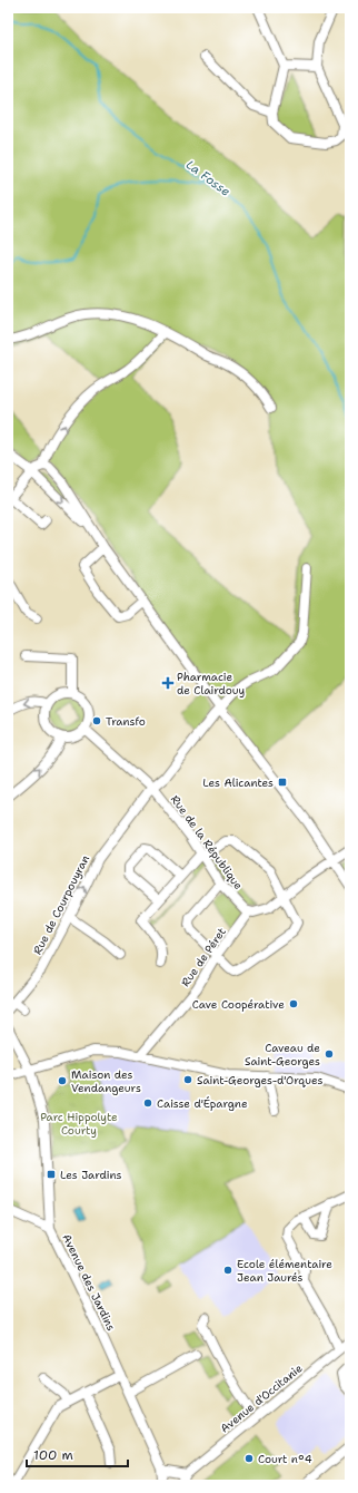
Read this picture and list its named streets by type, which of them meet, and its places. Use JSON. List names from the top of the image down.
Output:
{
  "streets": {
    "street": [
      "Rue de la République",
      "Rue de Courpouyran",
      "Rue de Péret",
      "Avenue des Jardins",
      "Avenue d'Occitanie"
    ]
  },
  "crossings": [
    ["Rue de la République", "Rue de Courpouyran"],
    ["Rue de la République", "Rue de Péret"]
  ],
  "water": ["La Fosse"],
  "parks": ["Parc Hippolyte Courty"],
  "places": {
    "health": ["Pharmacie de Clairdouy"],
    "other": [
      "Transfo",
      "Cave Coopérative",
      "Caveau de Saint-Georges",
      "Saint-Georges-d'Orques",
      "Maison des Vendangeurs",
      "Caisse d'Épargne",
      "Ecole élémentaire Jean Jaurés",
      "Court n°4"
    ],
    "transit": ["Les Alicantes", "Les Jardins"]
  },
  "scale_bar": "100 m"
}
